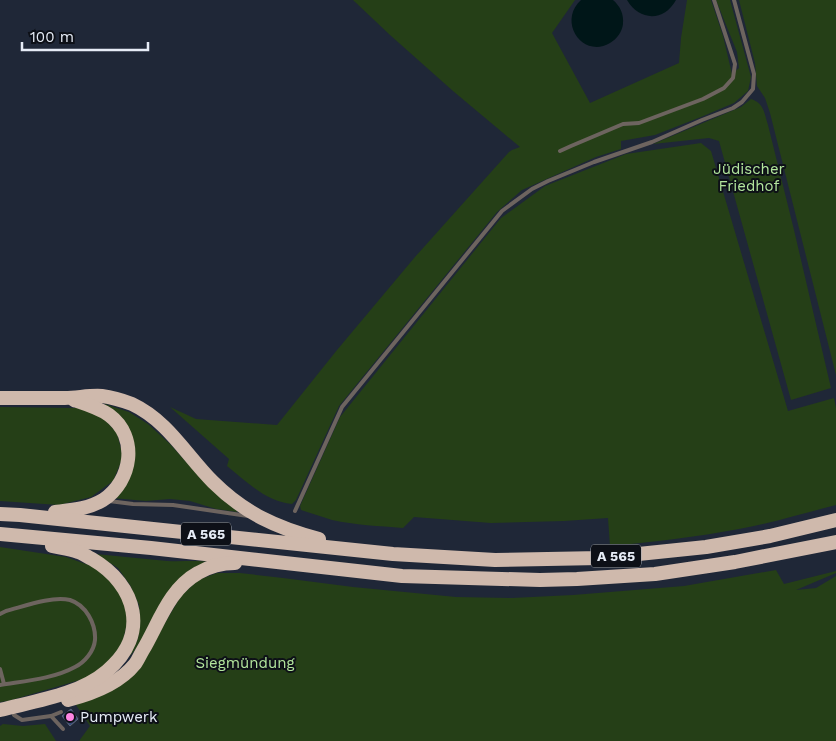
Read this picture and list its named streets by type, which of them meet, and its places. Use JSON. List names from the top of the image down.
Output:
{
  "streets": {
    "highway": ["A 565"]
  },
  "parks": ["Jüdischer Friedhof", "Siegmündung"],
  "places": ["Pumpwerk"],
  "scale_bar": "100 m"
}
